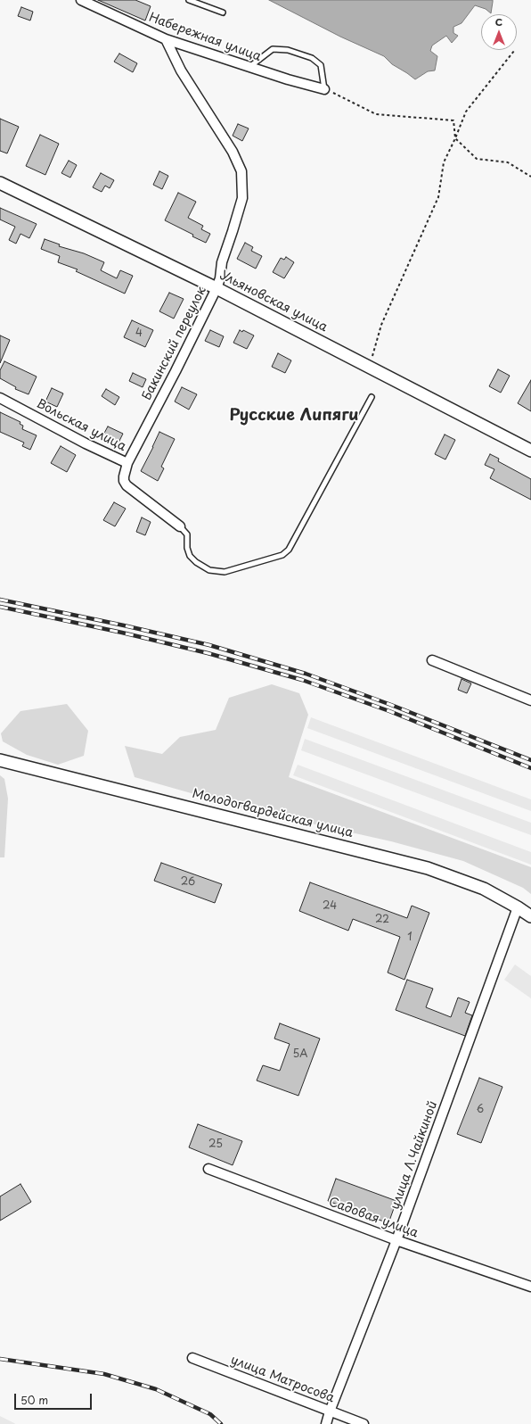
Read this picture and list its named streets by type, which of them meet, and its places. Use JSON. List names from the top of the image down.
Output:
{
  "streets": {
    "street": [
      "Набережная улица",
      "Ульяновская улица",
      "Бакинский переулок",
      "Вольская улица",
      "Молодогвардейская улица",
      "улица Л.Чайкиной",
      "Садовая улица",
      "улица Матросова"
    ]
  },
  "crossings": [
    ["Набережная улица", "Бакинский переулок"],
    ["Ульяновская улица", "Бакинский переулок"],
    ["Бакинский переулок", "Вольская улица"],
    ["Молодогвардейская улица", "улица Л.Чайкиной"],
    ["улица Л.Чайкиной", "Садовая улица"],
    ["улица Л.Чайкиной", "улица Матросова"]
  ],
  "districts": ["Русские Липяги"],
  "house_numbers": [
    "4",
    "26",
    "24",
    "22",
    "1",
    "5А",
    "6",
    "25"
  ],
  "scale_bar": "50 m",
  "north": "top"
}
